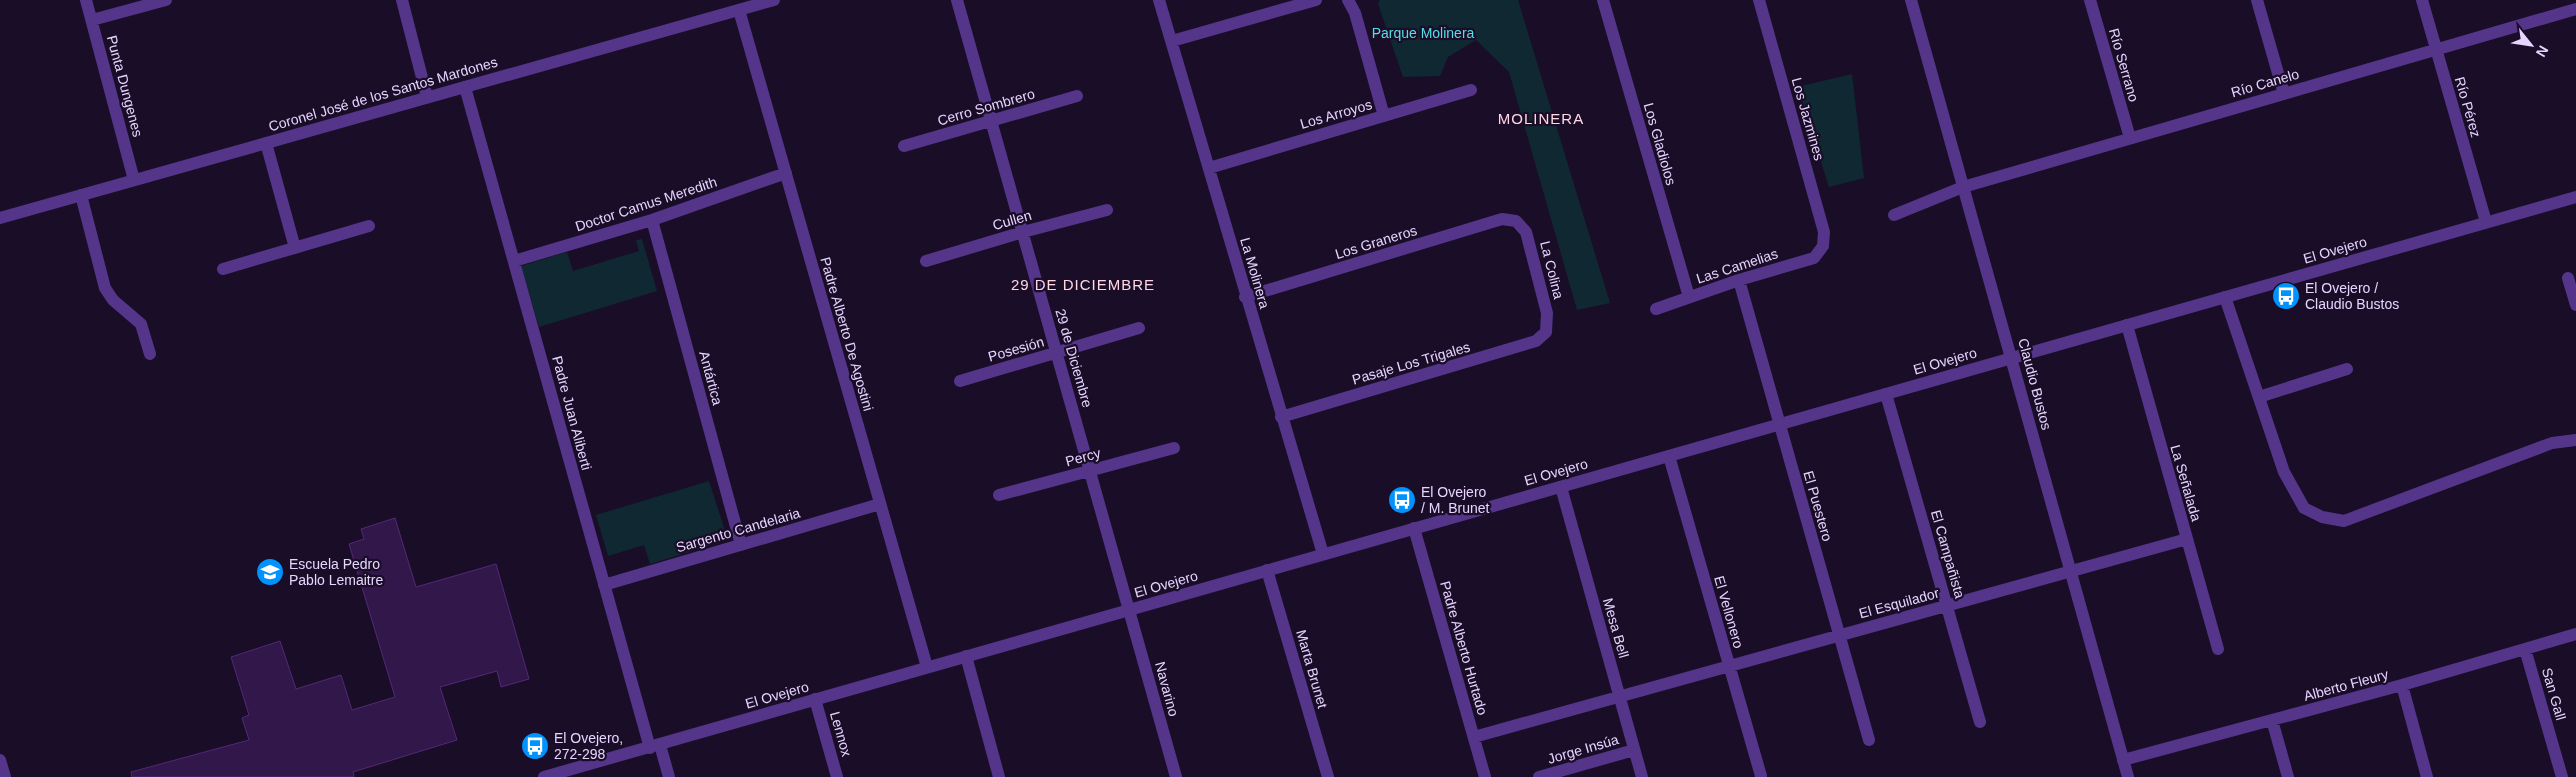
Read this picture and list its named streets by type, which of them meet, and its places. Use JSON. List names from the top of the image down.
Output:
{
  "streets": {
    "street": [
      "Río Serrano",
      "Río Canelo",
      "Punta Dungenes",
      "Coronel José de los Santos Mardones",
      "Cerro Sombrero",
      "Río Pérez",
      "Los Arroyos",
      "Los Jazmines",
      "Los Gladiolos",
      "Doctor Camus Meredith",
      "Cullen",
      "Los Graneros",
      "El Ovejero",
      "Las Camelias",
      "La Colina",
      "La Molinera",
      "Padre Alberto De Agostini",
      "Posesión",
      "29 de Diciembre",
      "Pasaje Los Trigales",
      "Antártica",
      "Claudio Bustos",
      "Padre Juan Aliberti",
      "Percy",
      "La Señalada",
      "El Puestero",
      "Sargento Candelaria",
      "El Campañista",
      "El Esquilador",
      "El Vellonero",
      "Mesa Bell",
      "Padre Alberto Hurtado",
      "Marta Brunet",
      "Alberto Fleury",
      "Navarino",
      "San Gall",
      "Lennox",
      "Jorge Insúa"
    ]
  },
  "crossings": [
    ["Río Serrano", "Río Canelo"],
    ["Río Canelo", "Río Pérez"],
    ["Río Canelo", "Claudio Bustos"],
    ["Punta Dungenes", "Coronel José de los Santos Mardones"],
    ["Coronel José de los Santos Mardones", "Padre Alberto De Agostini"],
    ["Coronel José de los Santos Mardones", "Padre Juan Aliberti"],
    ["Cerro Sombrero", "29 de Diciembre"],
    ["Río Pérez", "El Ovejero"],
    ["Los Arroyos", "La Molinera"],
    ["Los Jazmines", "Las Camelias"],
    ["Los Gladiolos", "Las Camelias"],
    ["Doctor Camus Meredith", "Padre Alberto De Agostini"],
    ["Doctor Camus Meredith", "Antártica"],
    ["Doctor Camus Meredith", "Padre Juan Aliberti"],
    ["Cullen", "29 de Diciembre"],
    ["Los Graneros", "La Colina"],
    ["Los Graneros", "La Molinera"],
    ["El Ovejero", "La Molinera"],
    ["El Ovejero", "Padre Alberto De Agostini"],
    ["El Ovejero", "29 de Diciembre"],
    ["El Ovejero", "Claudio Bustos"],
    ["El Ovejero", "Padre Juan Aliberti"],
    ["El Ovejero", "La Señalada"],
    ["El Ovejero", "El Puestero"],
    ["El Ovejero", "El Campañista"],
    ["El Ovejero", "El Vellonero"],
    ["El Ovejero", "Mesa Bell"],
    ["El Ovejero", "Padre Alberto Hurtado"],
    ["El Ovejero", "Marta Brunet"],
    ["El Ovejero", "Navarino"],
    ["El Ovejero", "Lennox"],
    ["Las Camelias", "El Puestero"],
    ["La Colina", "Pasaje Los Trigales"],
    ["La Molinera", "Pasaje Los Trigales"],
    ["Padre Alberto De Agostini", "Sargento Candelaria"],
    ["Posesión", "29 de Diciembre"],
    ["29 de Diciembre", "Percy"],
    ["29 de Diciembre", "Navarino"],
    ["Antártica", "Sargento Candelaria"],
    ["Claudio Bustos", "El Esquilador"],
    ["Claudio Bustos", "Alberto Fleury"],
    ["Padre Juan Aliberti", "Sargento Candelaria"],
    ["La Señalada", "El Esquilador"],
    ["El Puestero", "El Esquilador"],
    ["El Campañista", "El Esquilador"],
    ["El Esquilador", "El Vellonero"],
    ["El Esquilador", "Mesa Bell"],
    ["El Esquilador", "Padre Alberto Hurtado"],
    ["Mesa Bell", "Jorge Insúa"],
    ["Alberto Fleury", "San Gall"]
  ],
  "districts": ["MOLINERA", "29 DE DICIEMBRE"],
  "parks": ["Parque Molinera"],
  "places": {
    "bus stop": ["El Ovejero / Claudio Bustos", "El Ovejero / M. Brunet", "El Ovejero, 272-298"],
    "school or university": ["Escuela Pedro Pablo Lemaitre"]
  },
  "north": "bottom right"
}
